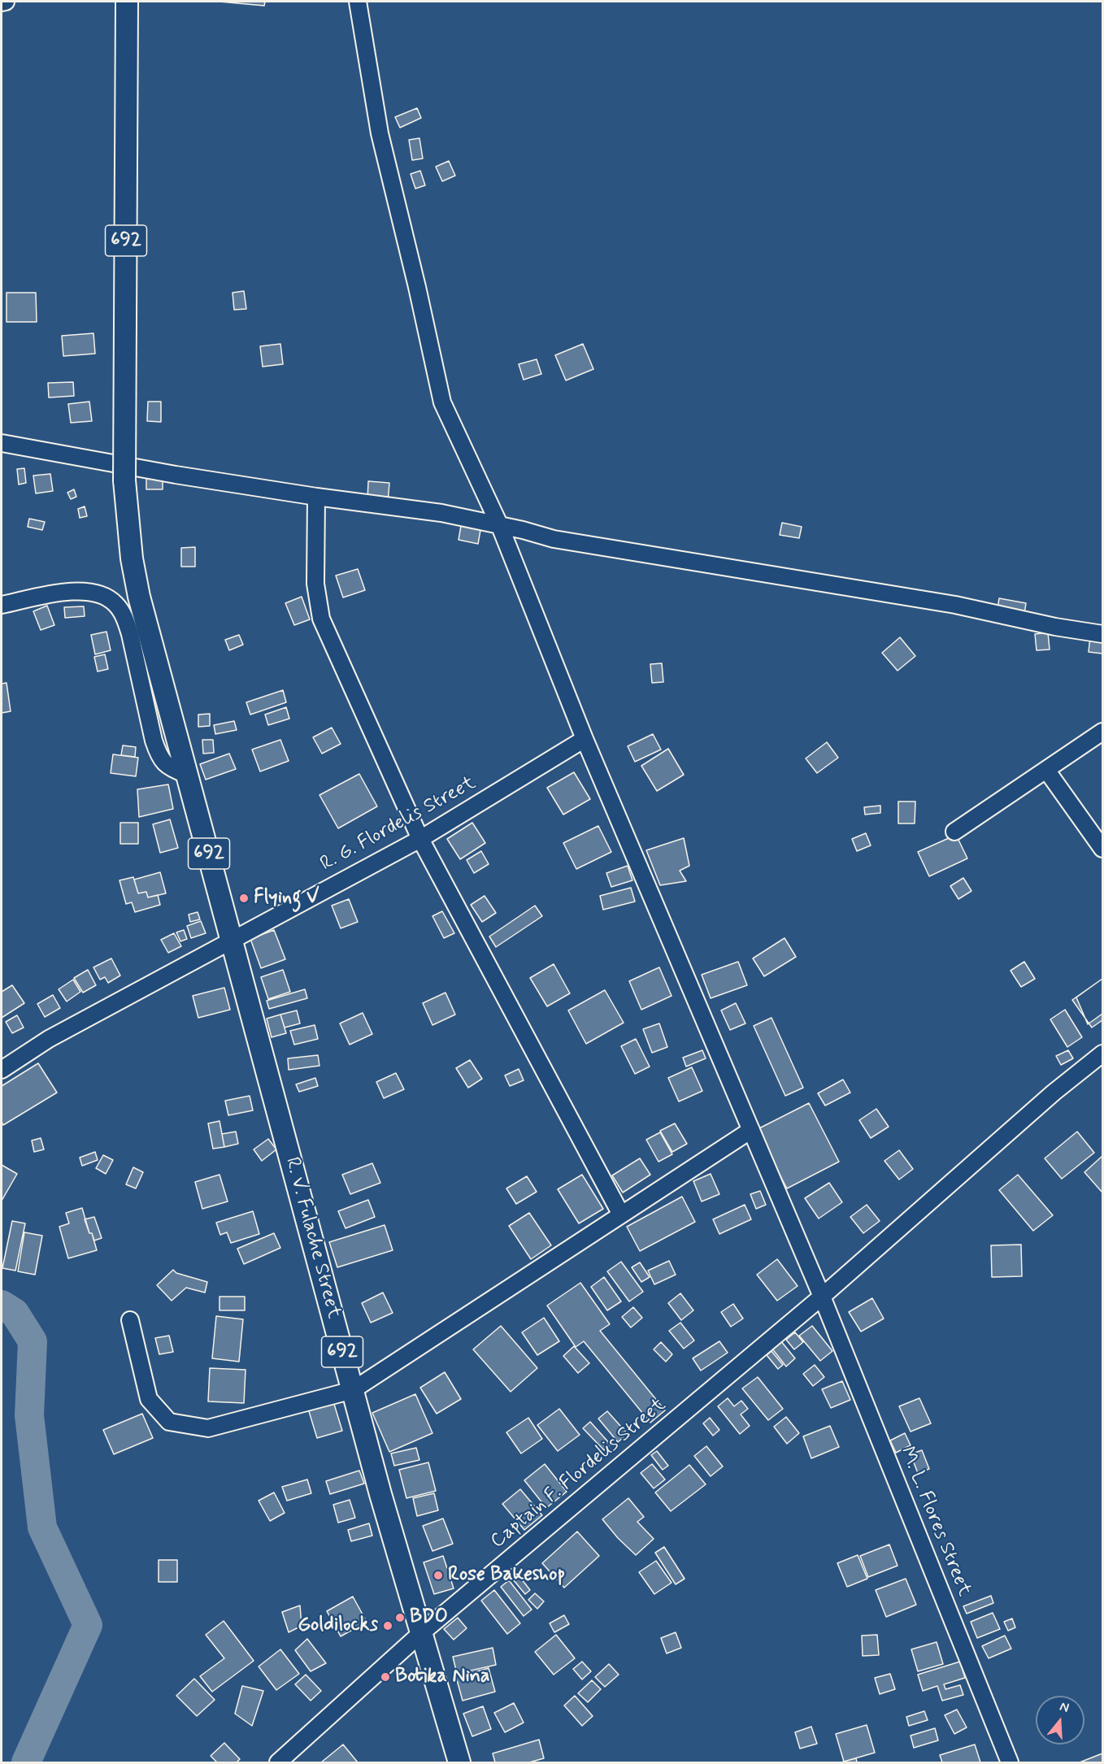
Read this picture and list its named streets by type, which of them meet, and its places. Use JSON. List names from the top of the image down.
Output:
{
  "streets": {
    "main road": ["692", "R. V. Fulache Street"],
    "street": ["R. G. Flordelis Street", "Captain F. Flordelis Street", "M. L. Flores Street"]
  },
  "crossings": [
    ["692", "R. V. Fulache Street"],
    ["R. G. Flordelis Street", "R. V. Fulache Street"],
    ["R. G. Flordelis Street", "M. L. Flores Street"],
    ["R. V. Fulache Street", "Captain F. Flordelis Street"],
    ["Captain F. Flordelis Street", "M. L. Flores Street"]
  ],
  "places": [
    "Flying V",
    "Rose Bakeshop",
    "BDO",
    "Goldilocks",
    "Botika Nina"
  ],
  "north": "top"
}
